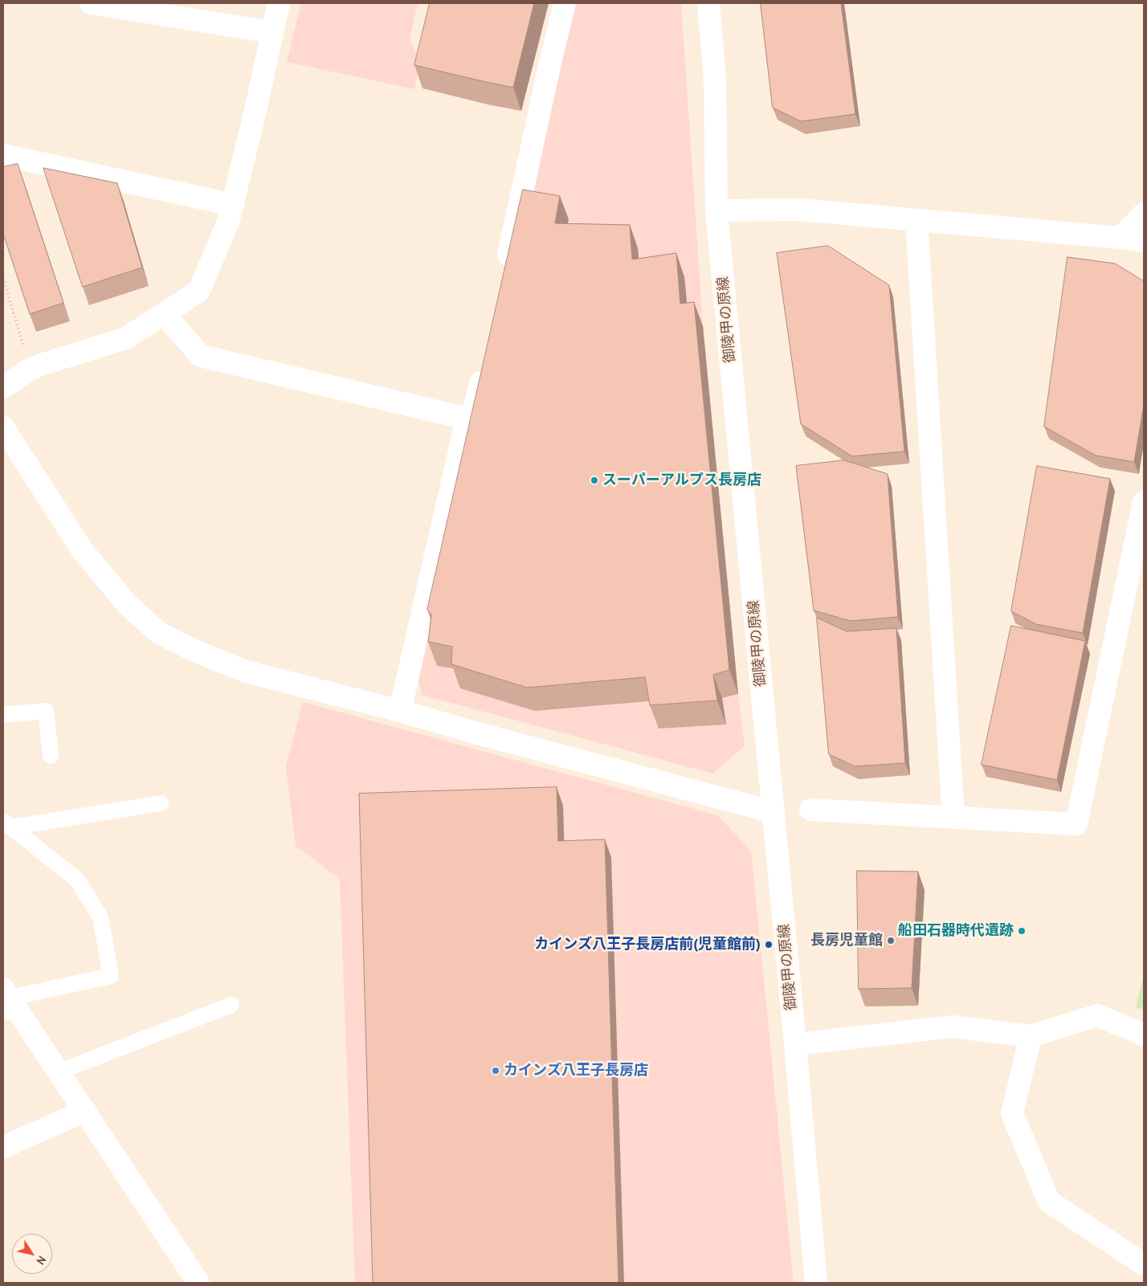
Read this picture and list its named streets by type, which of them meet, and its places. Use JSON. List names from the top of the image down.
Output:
{
  "streets": {
    "street": ["御陵甲の原線"]
  },
  "places": [
    "スーパーアルプス長房店",
    "船田石器時代遺跡",
    "長房児童館",
    "カインズ八王子長房店前(児童館前)",
    "カインズ八王子長房店"
  ],
  "north": "bottom right"
}
